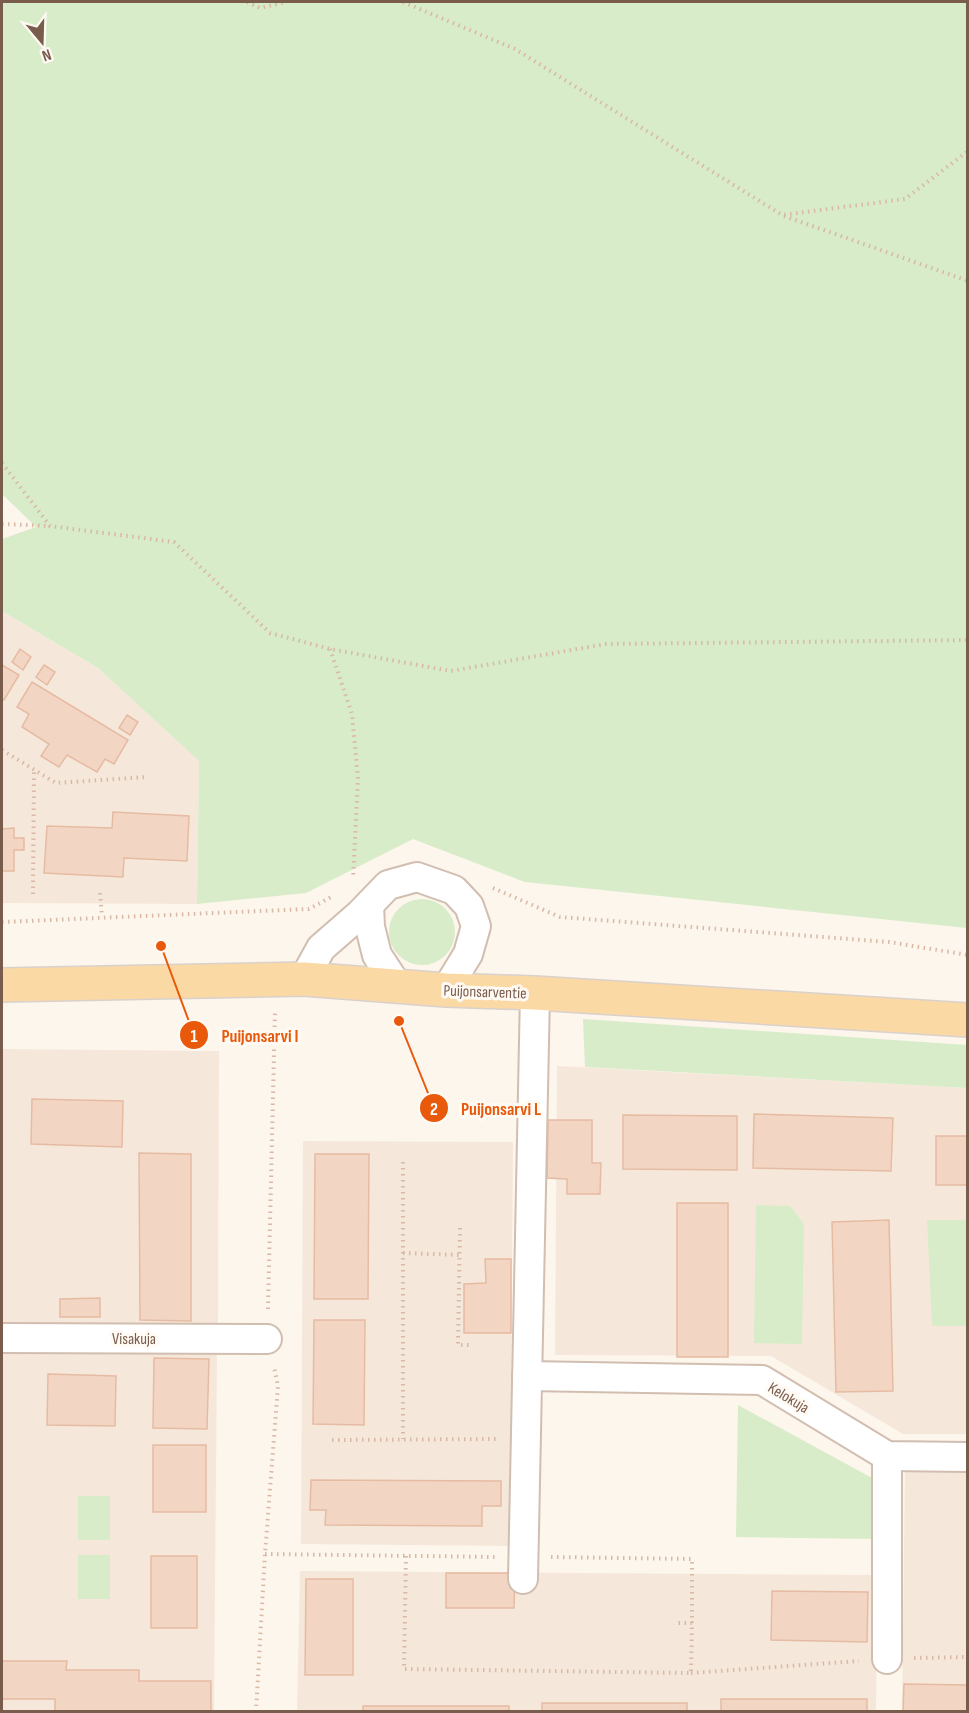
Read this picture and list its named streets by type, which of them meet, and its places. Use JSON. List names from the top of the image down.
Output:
{
  "streets": {
    "main road": ["Puijonsarventie"],
    "street": ["Visakuja", "Kelokuja"]
  },
  "places": ["Puijonsarvi I", "Puijonsarvi L"],
  "north": "bottom"
}
